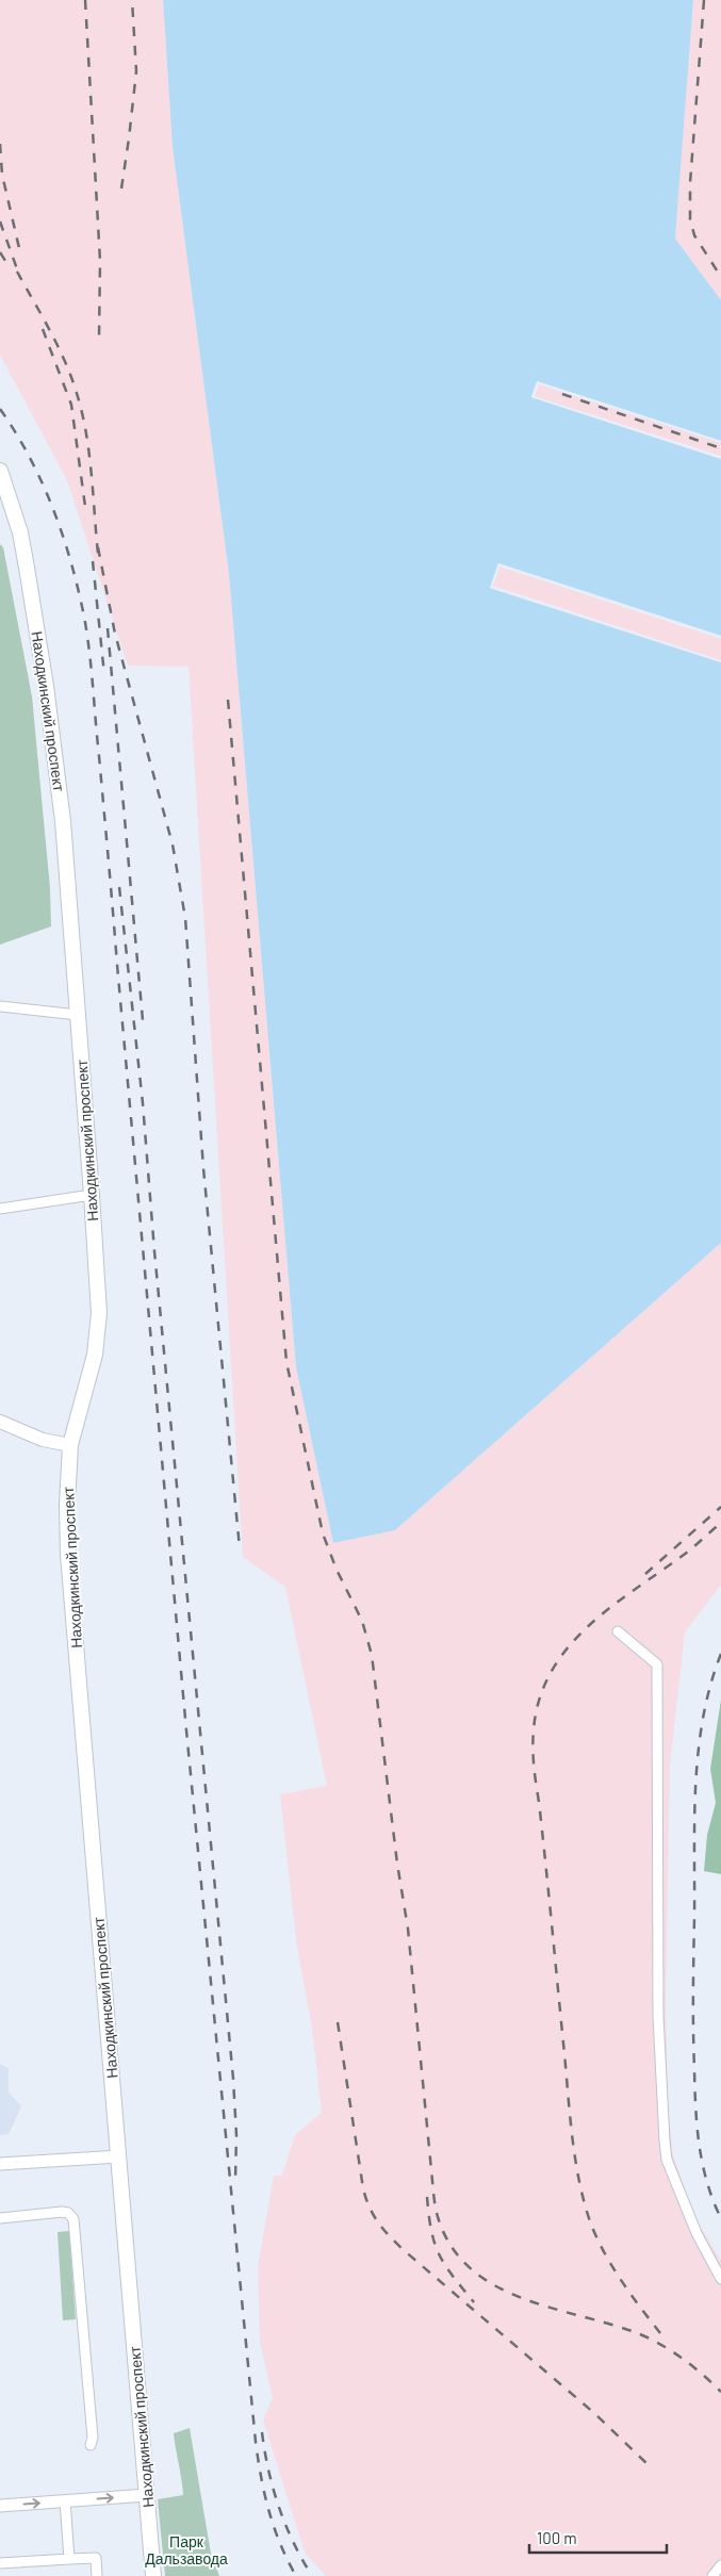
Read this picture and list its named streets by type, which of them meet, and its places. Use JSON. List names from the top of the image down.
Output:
{
  "streets": {
    "main road": ["Находкинский проспект"]
  },
  "parks": ["Парк Дальзавода"],
  "scale_bar": "100 m"
}
